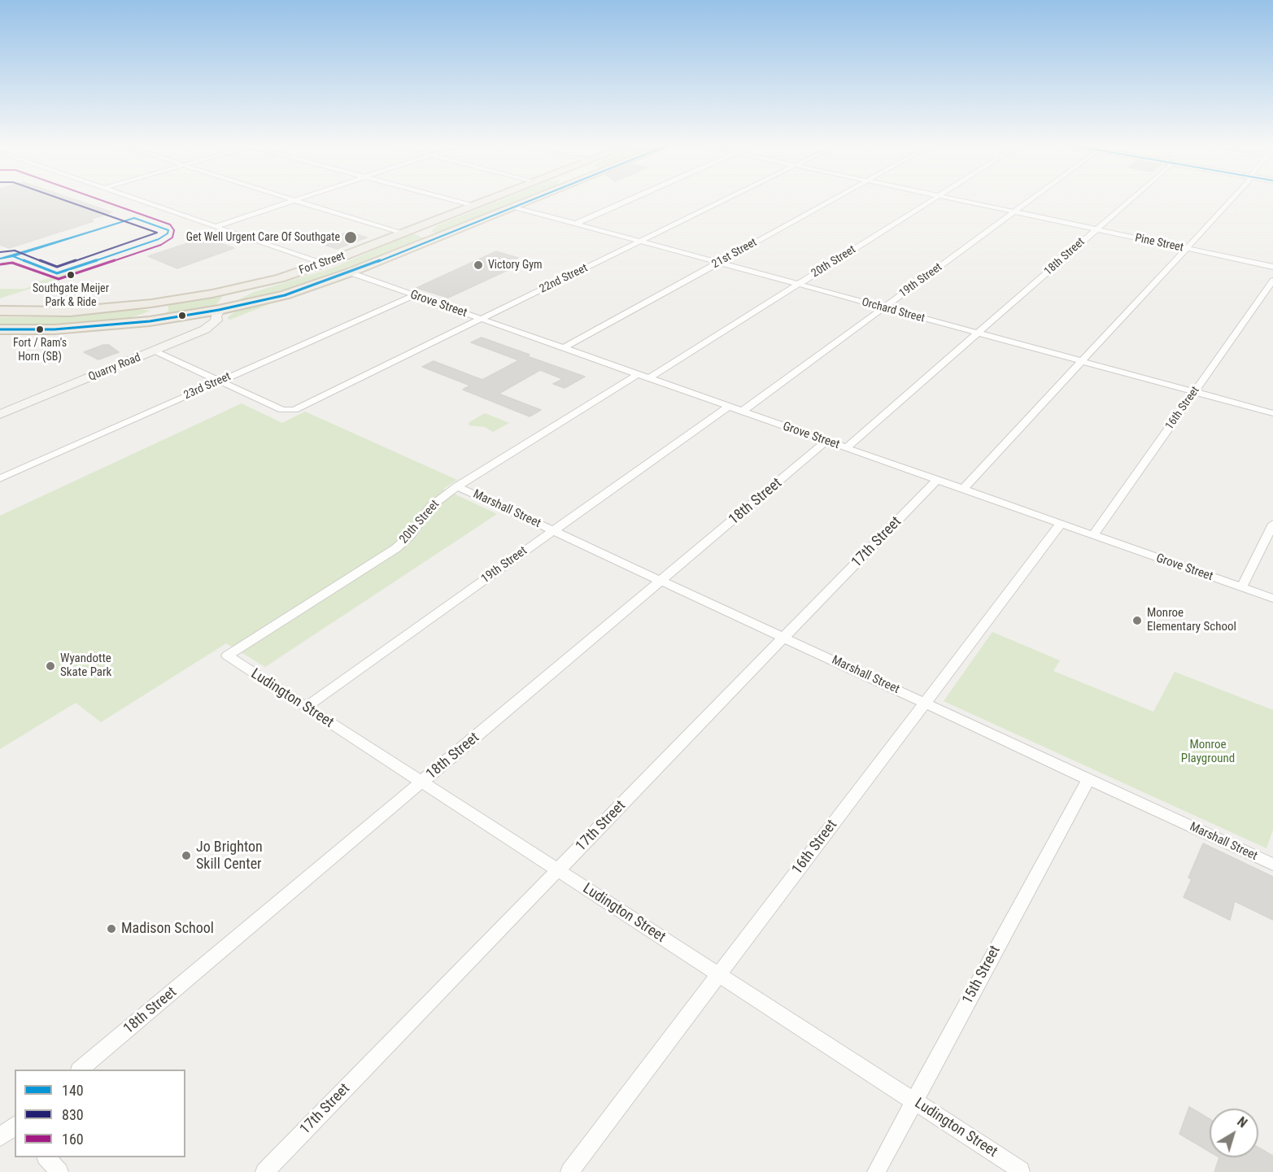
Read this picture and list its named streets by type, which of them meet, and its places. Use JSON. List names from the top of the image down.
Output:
{
  "streets": {
    "main road": ["Fort Street", "Quarry Road"],
    "street": [
      "Pine Street",
      "21st Street",
      "18th Street",
      "20th Street",
      "22nd Street",
      "19th Street",
      "Grove Street",
      "Orchard Street",
      "23rd Street",
      "16th Street",
      "Marshall Street",
      "17th Street",
      "Ludington Street",
      "15th Street"
    ]
  },
  "crossings": [
    ["Pine Street", "18th Street"],
    ["Pine Street", "19th Street"],
    ["21st Street", "Grove Street"],
    ["21st Street", "Orchard Street"],
    ["18th Street", "Grove Street"],
    ["18th Street", "Orchard Street"],
    ["18th Street", "Marshall Street"],
    ["18th Street", "Ludington Street"],
    ["20th Street", "Grove Street"],
    ["20th Street", "Orchard Street"],
    ["20th Street", "Marshall Street"],
    ["20th Street", "Ludington Street"],
    ["Fort Street", "Grove Street"],
    ["Fort Street", "Orchard Street"],
    ["Fort Street", "Quarry Road"],
    ["22nd Street", "Grove Street"],
    ["22nd Street", "Orchard Street"],
    ["22nd Street", "23rd Street"],
    ["19th Street", "Grove Street"],
    ["19th Street", "Orchard Street"],
    ["19th Street", "Marshall Street"],
    ["19th Street", "Ludington Street"],
    ["Grove Street", "23rd Street"],
    ["Grove Street", "16th Street"],
    ["Grove Street", "17th Street"],
    ["Orchard Street", "16th Street"],
    ["16th Street", "Marshall Street"],
    ["16th Street", "Ludington Street"],
    ["Marshall Street", "17th Street"],
    ["Marshall Street", "15th Street"],
    ["17th Street", "Ludington Street"],
    ["Ludington Street", "15th Street"]
  ],
  "parks": ["Monroe Playground"],
  "places": [
    "Get Well Urgent Care Of Southgate",
    "Victory Gym",
    "Southgate Meijer Park & Ride",
    "Fort / Ram's Horn (SB)",
    "Monroe Elementary School",
    "Wyandotte Skate Park",
    "Jo Brighton Skill Center",
    "Madison School"
  ],
  "lines": ["transit line 140", "transit line 830", "transit line 160"],
  "legend": ["140", "830", "160"],
  "north": "top right"
}
